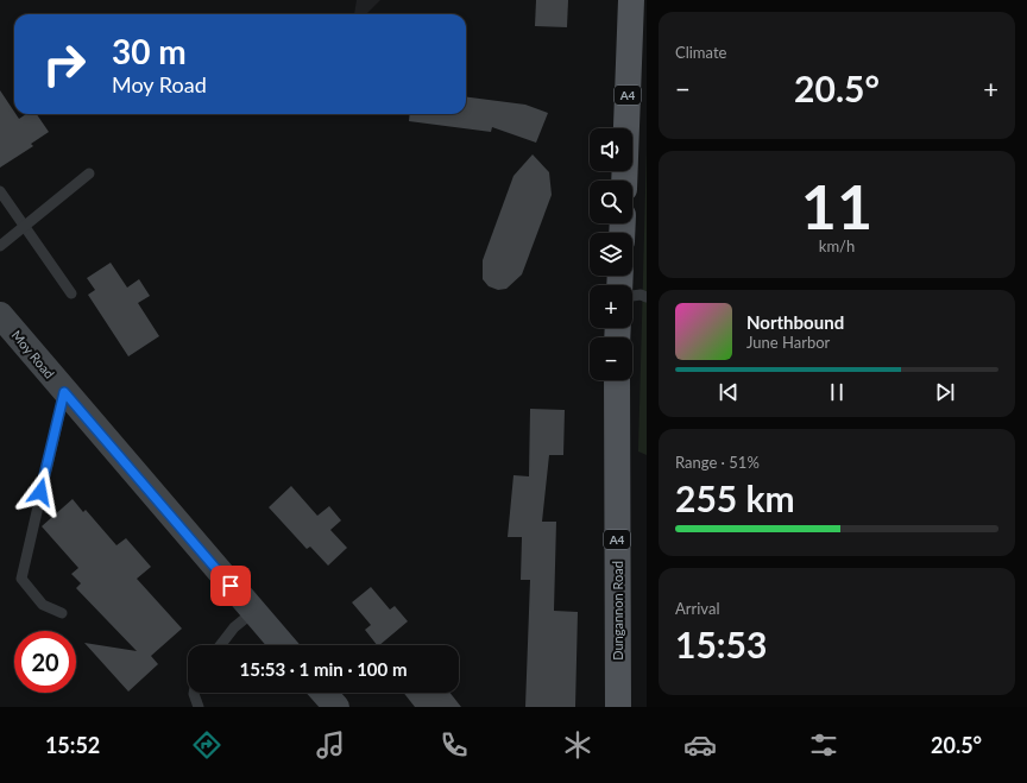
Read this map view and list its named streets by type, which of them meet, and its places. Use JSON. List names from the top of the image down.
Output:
{
  "streets": {
    "main road": ["A4", "Moy Road", "Dungannon Road"]
  },
  "page": {
    "tile": [
      "Climate",
      ["11", "km/h"],
      ["Range · 51%", "255 km"],
      ["Arrival", "15:53"]
    ],
    "turn": ["30 m", "Moy Road"],
    "heat": ["−", "20.5°", "+"],
    "map_buttons": ["+", "−"],
    "song": ["Northbound", "June Harbor"],
    "limit": "20",
    "trip": "15:53 · 1 min · 100 m",
    "tabs": ["15:52", "20.5°"]
  }
}
